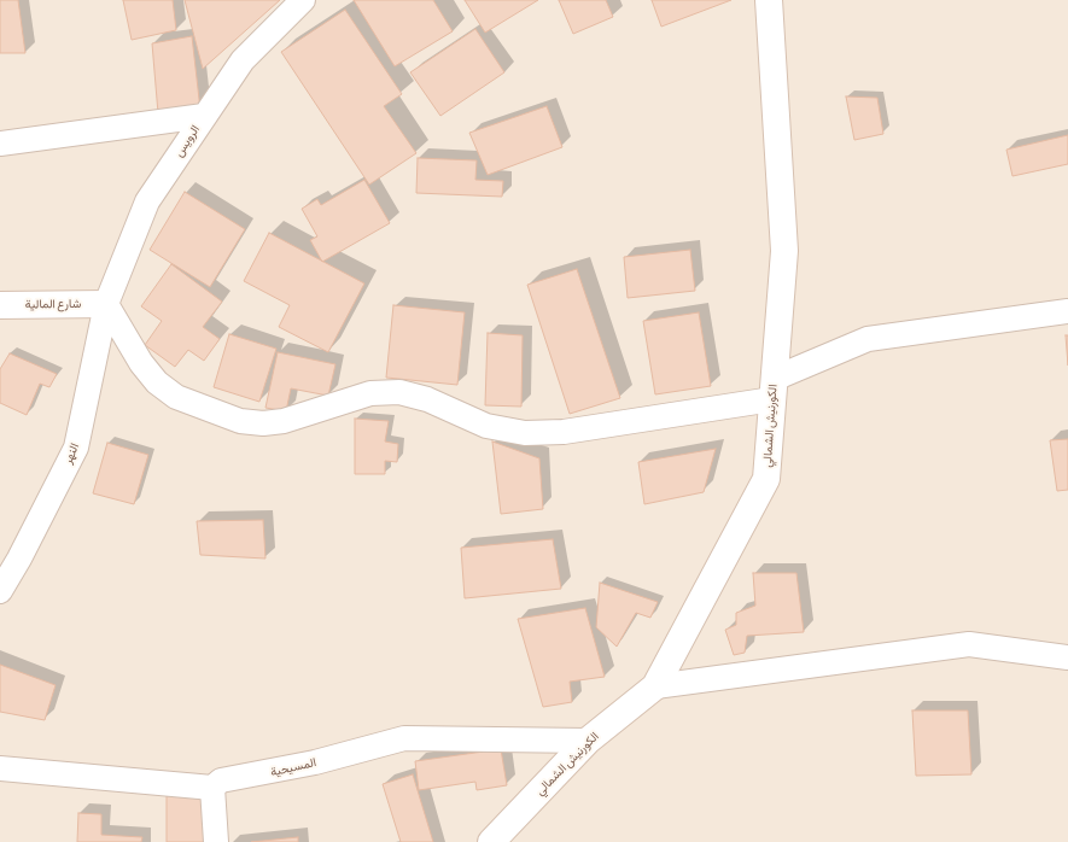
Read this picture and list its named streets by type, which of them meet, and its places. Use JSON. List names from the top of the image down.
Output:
{
  "streets": {
    "street": [
      "الرويس",
      "شارع المالية",
      "الكورنيش الشمالي",
      "النهر",
      "المسيحية"
    ]
  },
  "crossings": [
    ["الرويس", "شارع المالية"],
    ["الرويس", "النهر"],
    ["شارع المالية", "النهر"],
    ["الكورنيش الشمالي", "المسيحية"]
  ]
}
